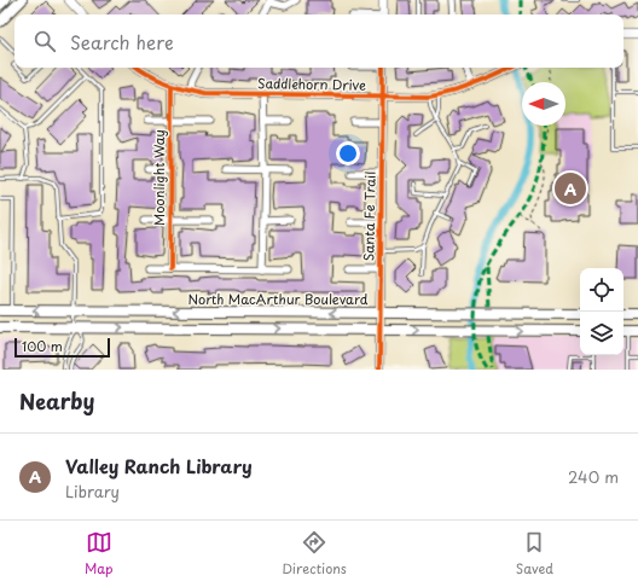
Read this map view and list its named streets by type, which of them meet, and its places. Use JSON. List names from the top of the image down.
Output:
{
  "streets": {
    "main road": ["North MacArthur Boulevard"],
    "street": ["Saddlehorn Drive", "Moonlight Way", "Santa Fe Trail"]
  },
  "crossings": [
    ["Saddlehorn Drive", "Moonlight Way"],
    ["Saddlehorn Drive", "Santa Fe Trail"],
    ["Santa Fe Trail", "North MacArthur Boulevard"]
  ],
  "scale_bar": "100 m",
  "north": "left",
  "page": {
    "search": "Search here",
    "pins": "A",
    "scale": "100 m",
    "heading": "Nearby",
    "list": [
      {
        "mark": "A",
        "name": "Valley Ranch Library",
        "note": "Library",
        "value": "240 m"
      }
    ],
    "nav": ["Map", "Directions", "Saved"]
  }
}
